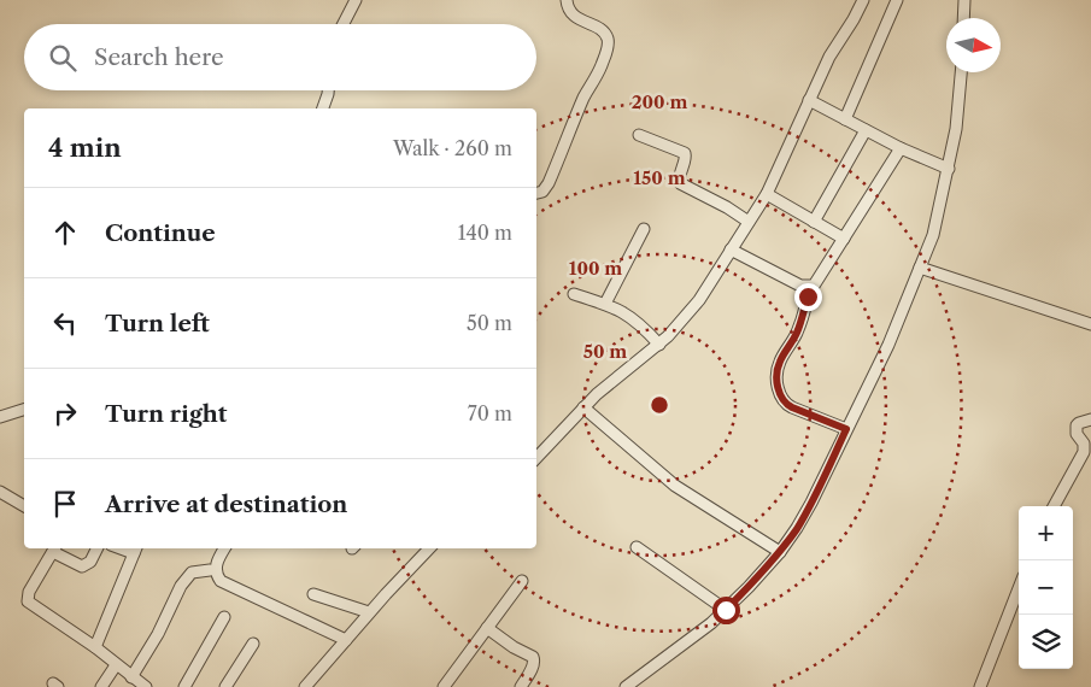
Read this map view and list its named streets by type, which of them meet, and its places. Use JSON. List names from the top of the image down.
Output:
{
  "north": "right",
  "page": {
    "search": "Search here",
    "heading": ["4 min", "Walk · 260 m"],
    "list": [
      ["Continue", "140 m"],
      ["Turn left", "50 m"],
      ["Turn right", "70 m"],
      "Arrive at destination"
    ],
    "map_buttons": ["+", "−"]
  },
  "rings": [
    "200 m",
    "150 m",
    "100 m",
    "50 m"
  ]
}
